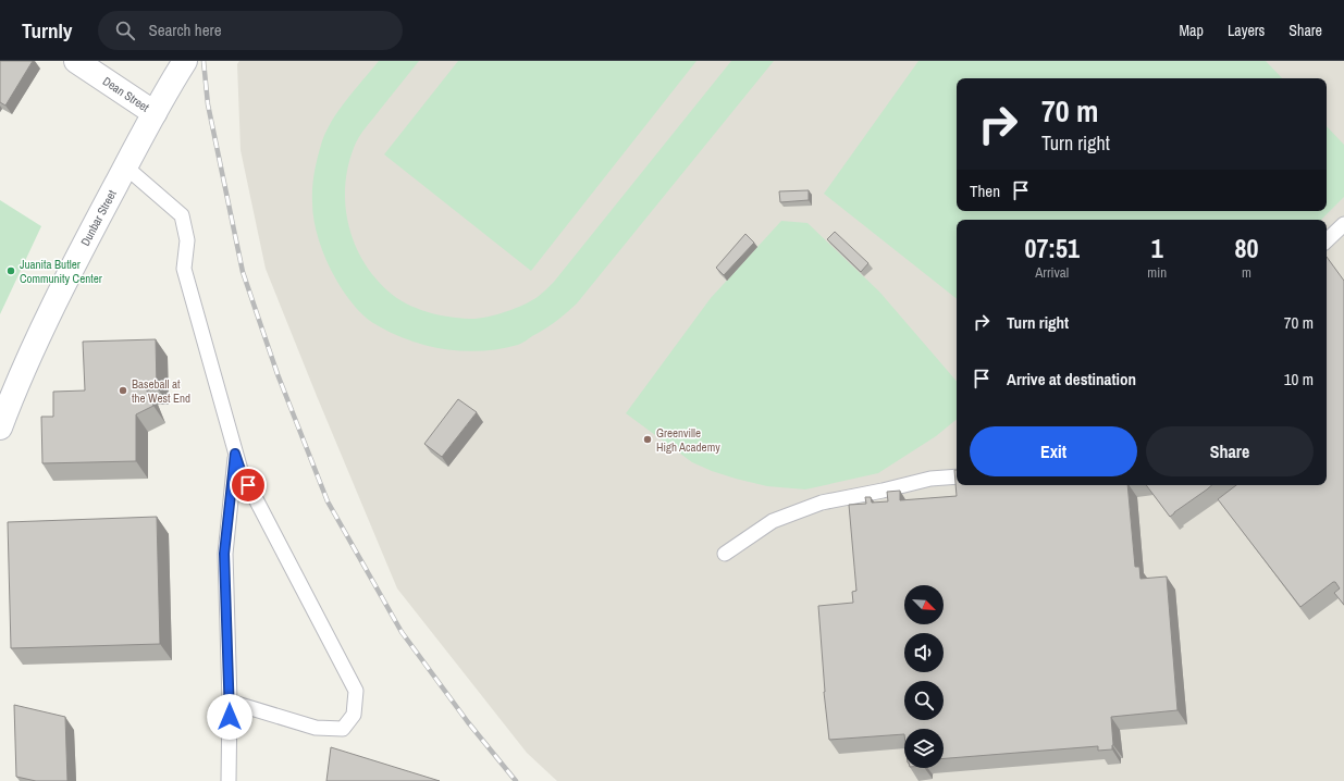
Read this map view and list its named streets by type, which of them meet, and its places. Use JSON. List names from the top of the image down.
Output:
{
  "streets": {
    "street": ["Dean Street", "Dunbar Street"]
  },
  "crossings": [
    ["Dean Street", "Dunbar Street"]
  ],
  "places": ["Juanita Butler Community Center", "Baseball at the West End", "Greenville High Academy"],
  "north": "bottom right",
  "page": {
    "header": "Turnly",
    "search": "Search here",
    "nav": ["Map", "Layers", "Share"],
    "turn": ["70 m", "Turn right"],
    "then": "Then",
    "eta": [
      "07:51",
      "Arrival",
      "1",
      "min",
      "80",
      "m"
    ],
    "list": [
      {
        "name": "Turn right",
        "value": "70 m"
      },
      {
        "name": "Arrive at destination",
        "value": "10 m"
      }
    ],
    "buttons": ["Exit", "Share"]
  }
}
